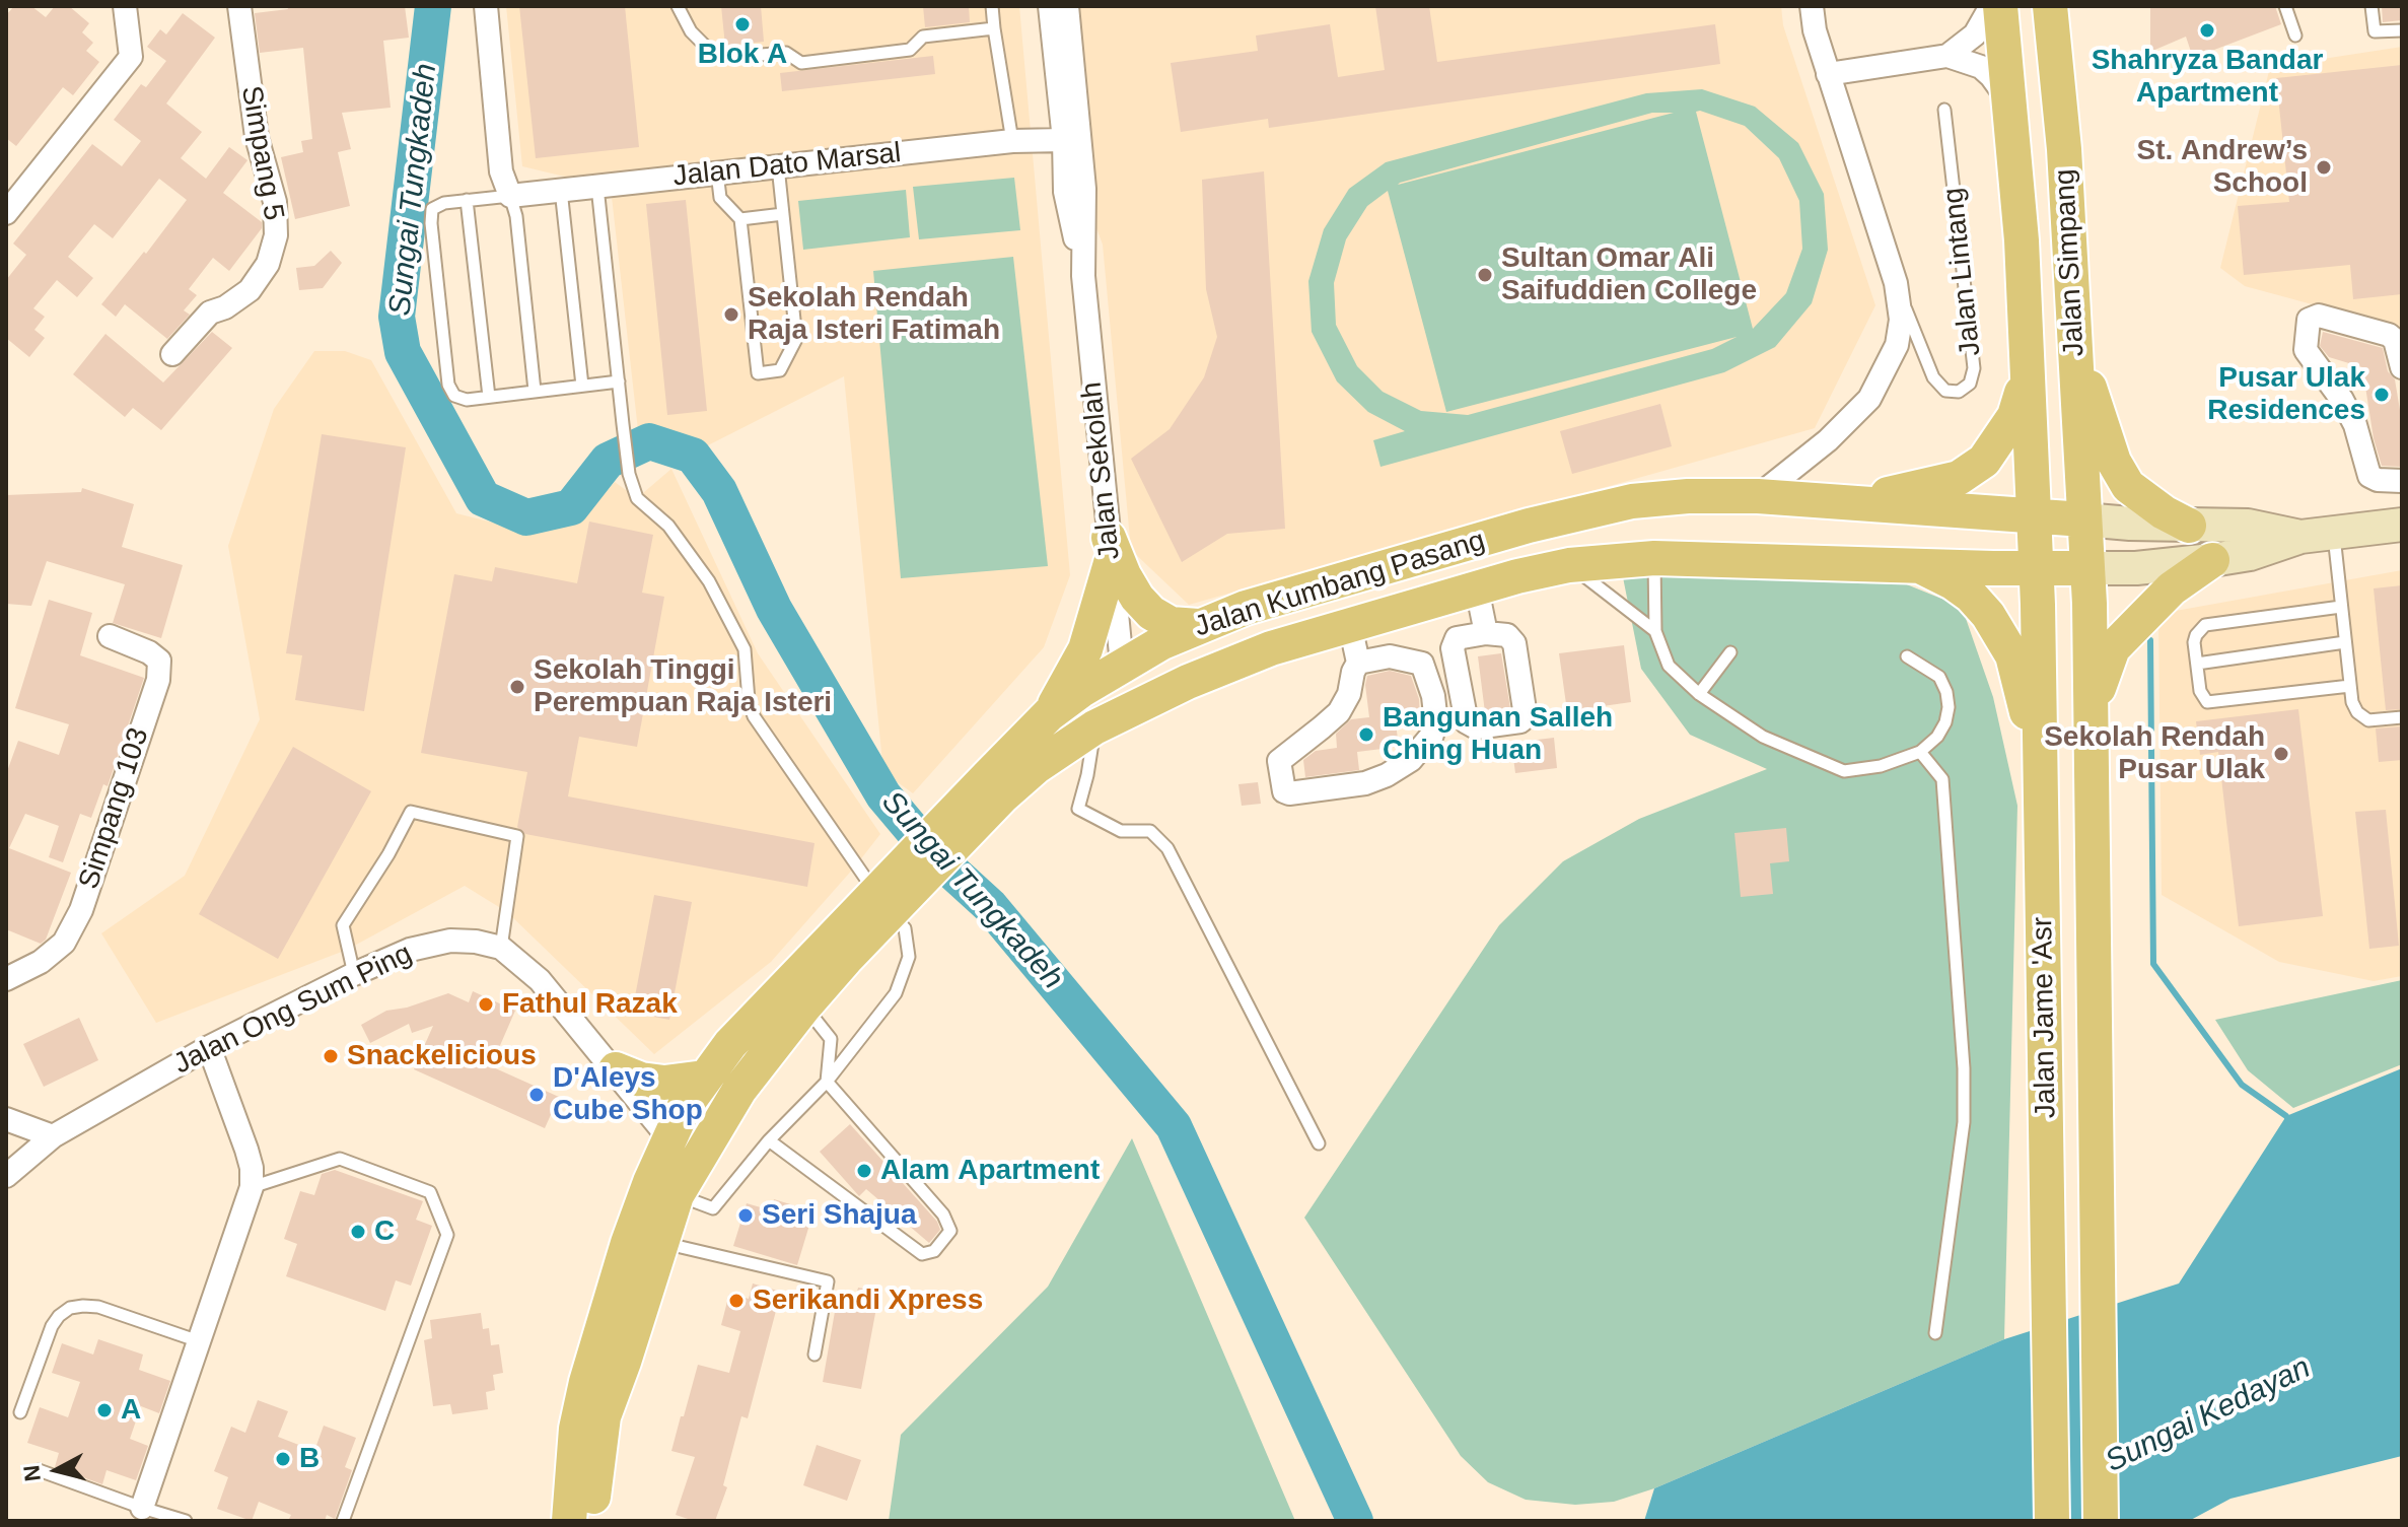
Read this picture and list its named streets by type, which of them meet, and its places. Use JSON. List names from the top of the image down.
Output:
{
  "streets": {
    "main road": ["Jalan Simpang", "Jalan Kumbang Pasang", "Jalan Jame 'Asr"],
    "street": [
      "Simpang 5",
      "Jalan Dato Marsal",
      "Jalan Lintang",
      "Jalan Sekolah",
      "Simpang 103",
      "Jalan Ong Sum Ping"
    ]
  },
  "crossings": [
    ["Jalan Dato Marsal", "Jalan Sekolah"],
    ["Jalan Simpang", "Jalan Kumbang Pasang"],
    ["Jalan Simpang", "Jalan Jame 'Asr"],
    ["Jalan Lintang", "Jalan Kumbang Pasang"],
    ["Jalan Sekolah", "Jalan Kumbang Pasang"],
    ["Jalan Kumbang Pasang", "Jalan Jame 'Asr"]
  ],
  "water": ["Sungai Tungkadeh", "Sungai Kedayan"],
  "places": [
    "Blok A",
    "Shahryza Bandar Apartment",
    "St. Andrew’s School",
    "Sultan Omar Ali Saifuddien College",
    "Sekolah Rendah Raja Isteri Fatimah",
    "Pusar Ulak Residences",
    "Sekolah Tinggi Perempuan Raja Isteri",
    "Bangunan Salleh Ching Huan",
    "Sekolah Rendah Pusar Ulak",
    "Fathul Razak",
    "Snackelicious",
    "D'Aleys Cube Shop",
    "Alam Apartment",
    "Seri Shajua",
    "C",
    "Serikandi Xpress",
    "A",
    "B"
  ],
  "north": "left"
}
